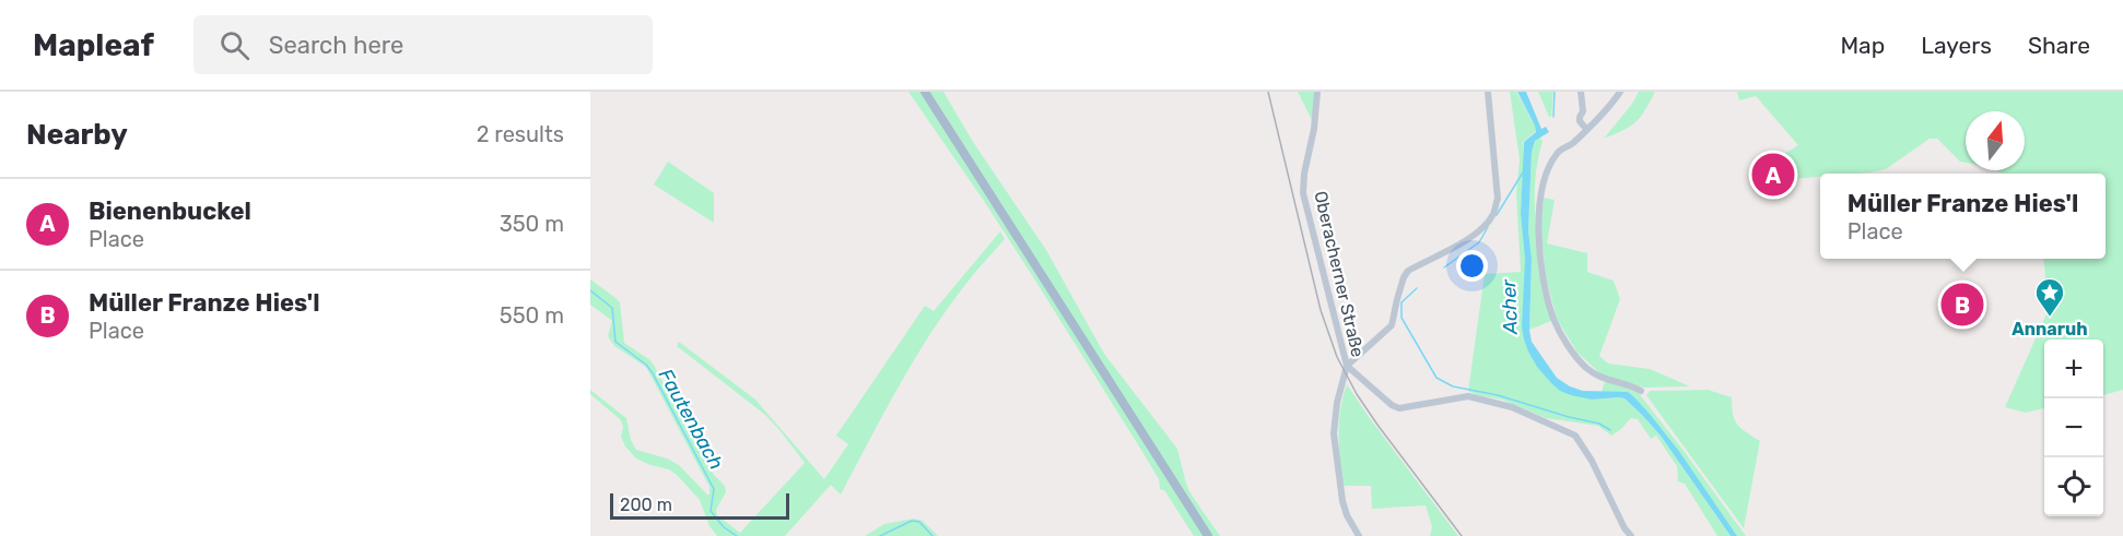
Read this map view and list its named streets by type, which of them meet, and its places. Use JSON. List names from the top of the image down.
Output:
{
  "streets": {
    "street": ["Oberacherner Straße"]
  },
  "water": ["Acher", "Fautenbach"],
  "places": {
    "place": ["Annaruh"]
  },
  "scale_bar": "200 m",
  "north": "top",
  "page": {
    "header": "Mapleaf",
    "search": "Search here",
    "nav": ["Map", "Layers", "Share"],
    "heading": ["Nearby", "2 results"],
    "pins": ["A", "B"],
    "popup": ["Müller Franze Hies'l", "Place"],
    "list": [
      {
        "mark": "A",
        "name": "Bienenbuckel",
        "note": "Place",
        "value": "350 m"
      },
      {
        "mark": "B",
        "name": "Müller Franze Hies'l",
        "note": "Place",
        "value": "550 m"
      }
    ],
    "map_buttons": ["+", "−"],
    "scale": "200 m"
  }
}
